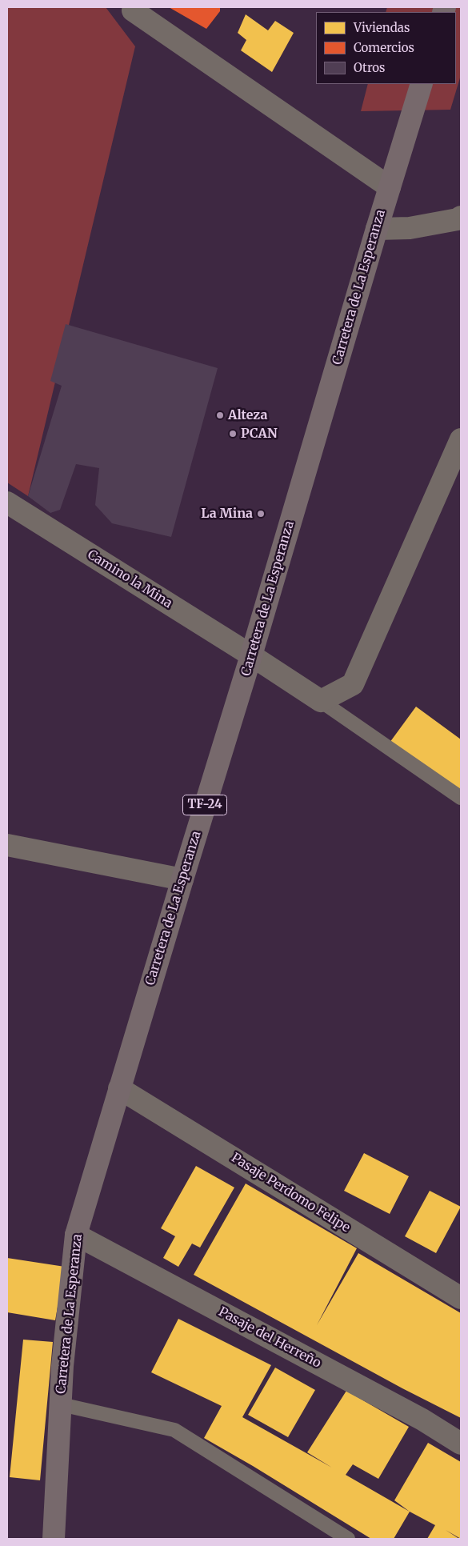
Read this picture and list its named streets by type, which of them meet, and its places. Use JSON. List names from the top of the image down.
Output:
{
  "streets": {
    "main road": ["Carretera de La Esperanza", "TF-24"],
    "street": ["Camino la Mina", "Pasaje Perdomo Felipe", "Pasaje del Herreño"]
  },
  "crossings": [
    ["Carretera de La Esperanza", "Camino la Mina"],
    ["Carretera de La Esperanza", "Pasaje Perdomo Felipe"],
    ["Carretera de La Esperanza", "Pasaje del Herreño"]
  ],
  "places": ["Alteza", "PCAN", "La Mina"],
  "legend": ["Viviendas", "Comercios", "Otros"]
}
